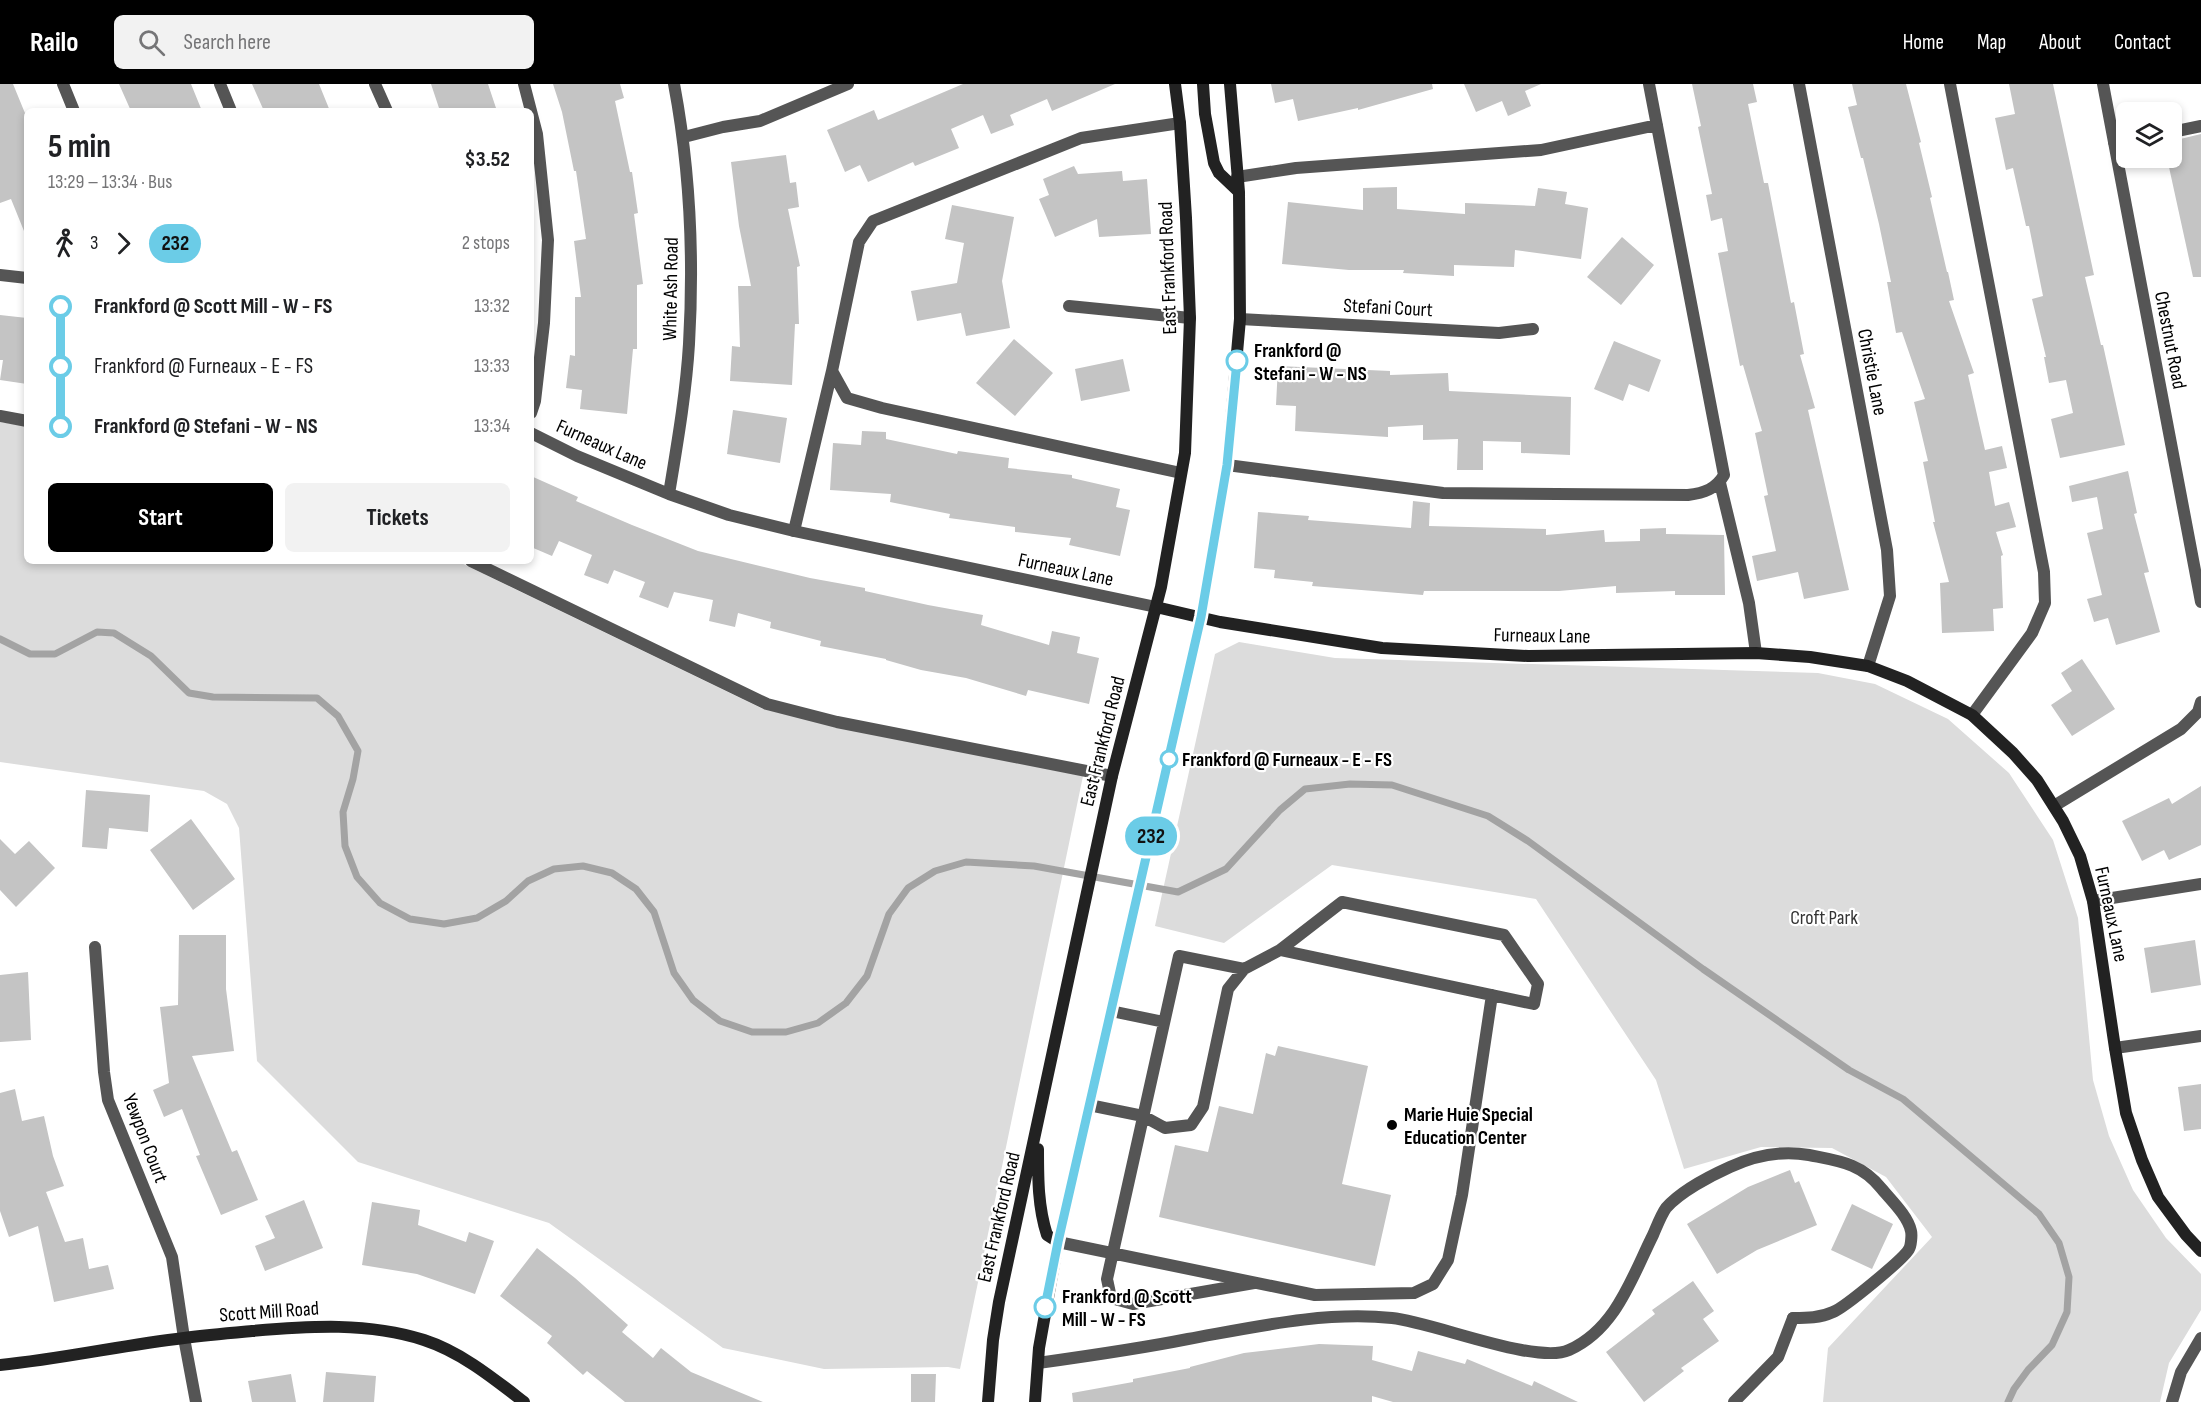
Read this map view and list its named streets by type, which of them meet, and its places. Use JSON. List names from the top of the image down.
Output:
{
  "streets": {
    "main road": ["East Frankford Road", "Furneaux Lane", "Scott Mill Road"],
    "street": [
      "White Ash Road",
      "Stefani Court",
      "Chestnut Road",
      "Christie Lane",
      "Yewpon Court"
    ]
  },
  "crossings": [
    ["East Frankford Road", "Furneaux Lane"],
    ["White Ash Road", "Furneaux Lane"],
    ["Christie Lane", "Furneaux Lane"],
    ["Yewpon Court", "Scott Mill Road"]
  ],
  "parks": ["Croft Park"],
  "places": [
    "Frankford @ Stefani - W - NS",
    "Frankford @ Furneaux - E - FS",
    "Marie Huie Special Education Center",
    "Frankford @ Scott Mill - W - FS"
  ],
  "lines": ["bus line 232"],
  "page": {
    "header": "Railo",
    "search": "Search here",
    "nav": [
      "Home",
      "Map",
      "About",
      "Contact"
    ],
    "on_map": "232",
    "heading": ["5 min", "13:29 – 13:34 · Bus", "$3.52"],
    "legs": ["3", "232", "2 stops"],
    "list": [
      {
        "name": "Frankford @ Scott Mill - W - FS",
        "value": "13:32"
      },
      {
        "name": "Frankford @ Furneaux - E - FS",
        "value": "13:33"
      },
      {
        "name": "Frankford @ Stefani - W - NS",
        "value": "13:34"
      }
    ],
    "buttons": ["Start", "Tickets"]
  }
}
